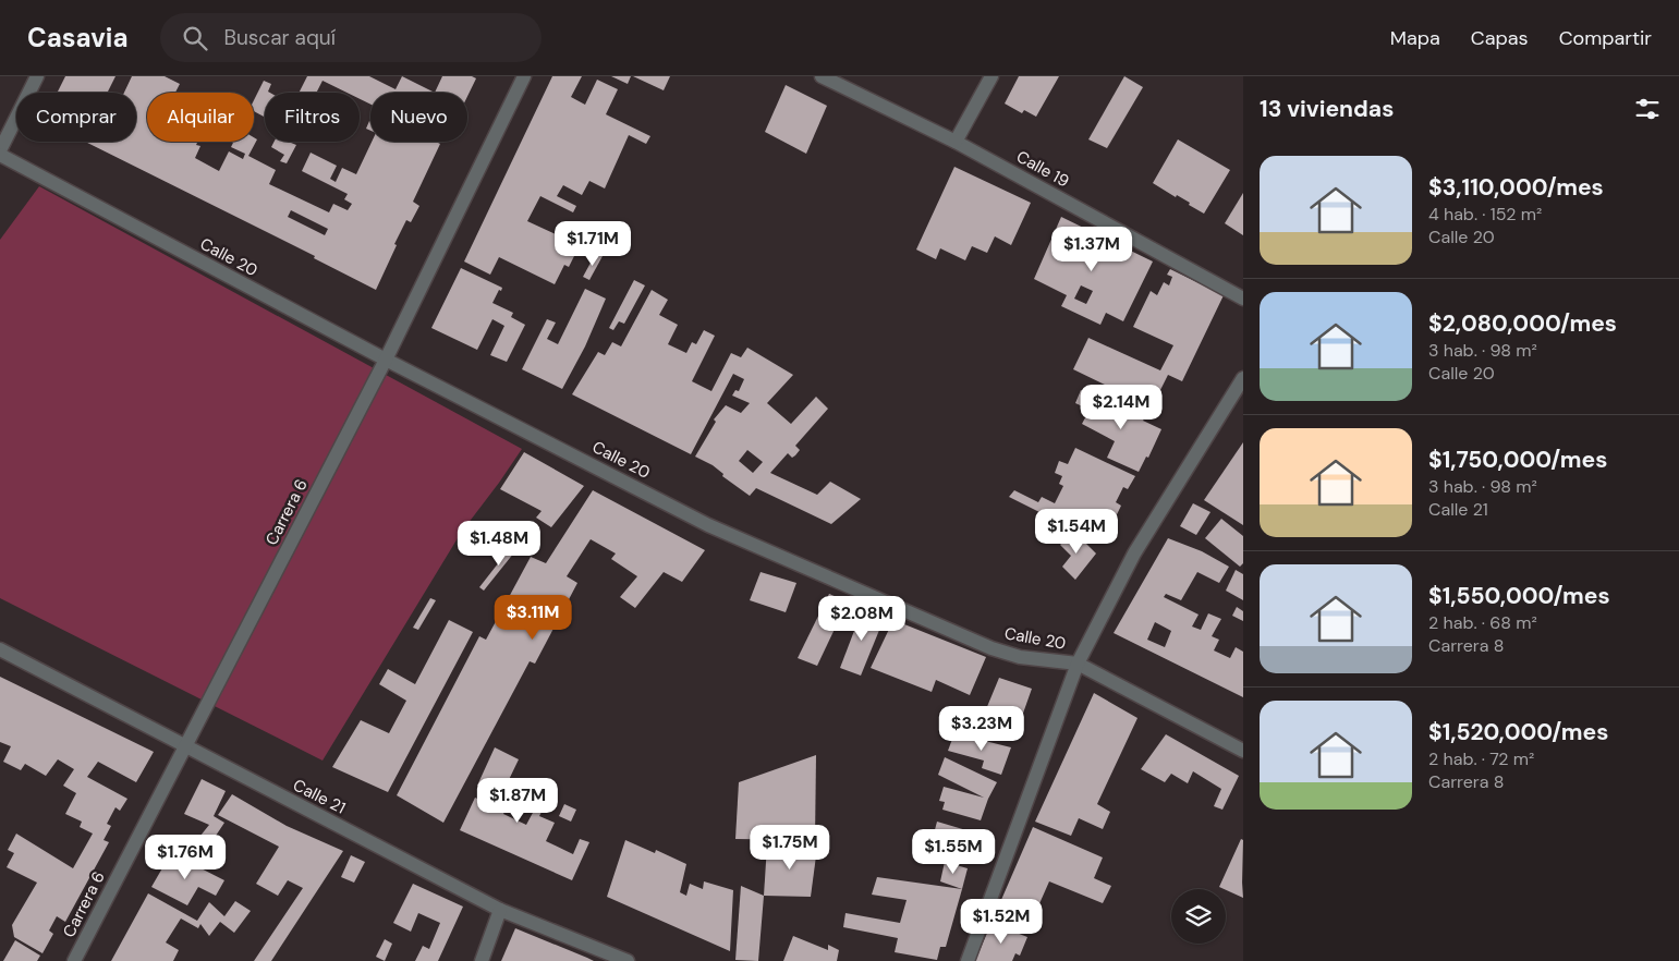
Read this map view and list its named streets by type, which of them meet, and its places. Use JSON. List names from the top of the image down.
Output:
{
  "streets": {
    "street": [
      "Calle 19",
      "Calle 20",
      "Carrera 6",
      "Calle 21"
    ]
  },
  "crossings": [
    ["Calle 20", "Carrera 6"],
    ["Carrera 6", "Calle 21"]
  ],
  "page": {
    "header": "Casavia",
    "search": "Buscar aquí",
    "nav": ["Mapa", "Capas", "Compartir"],
    "heading": "13 viviendas",
    "chip": [
      "Comprar",
      "Alquilar",
      "Filtros",
      "Nuevo"
    ],
    "list": [
      {
        "name": "$3,110,000/mes",
        "note": "4 hab. · 152 m² · Calle 20"
      },
      {
        "name": "$2,080,000/mes",
        "note": "3 hab. · 98 m² · Calle 20"
      },
      {
        "name": "$1,750,000/mes",
        "note": "3 hab. · 98 m² · Calle 21"
      },
      {
        "name": "$1,550,000/mes",
        "note": "2 hab. · 68 m² · Carrera 8"
      },
      {
        "name": "$1,520,000/mes",
        "note": "2 hab. · 72 m² · Carrera 8"
      }
    ],
    "price": [
      "$1.71M",
      "$1.37M",
      "$2.14M",
      "$1.54M",
      "$1.48M",
      "$3.11M",
      "$2.08M",
      "$3.23M",
      "$1.87M",
      "$1.75M",
      "$1.55M",
      "$1.76M",
      "$1.52M"
    ]
  }
}
